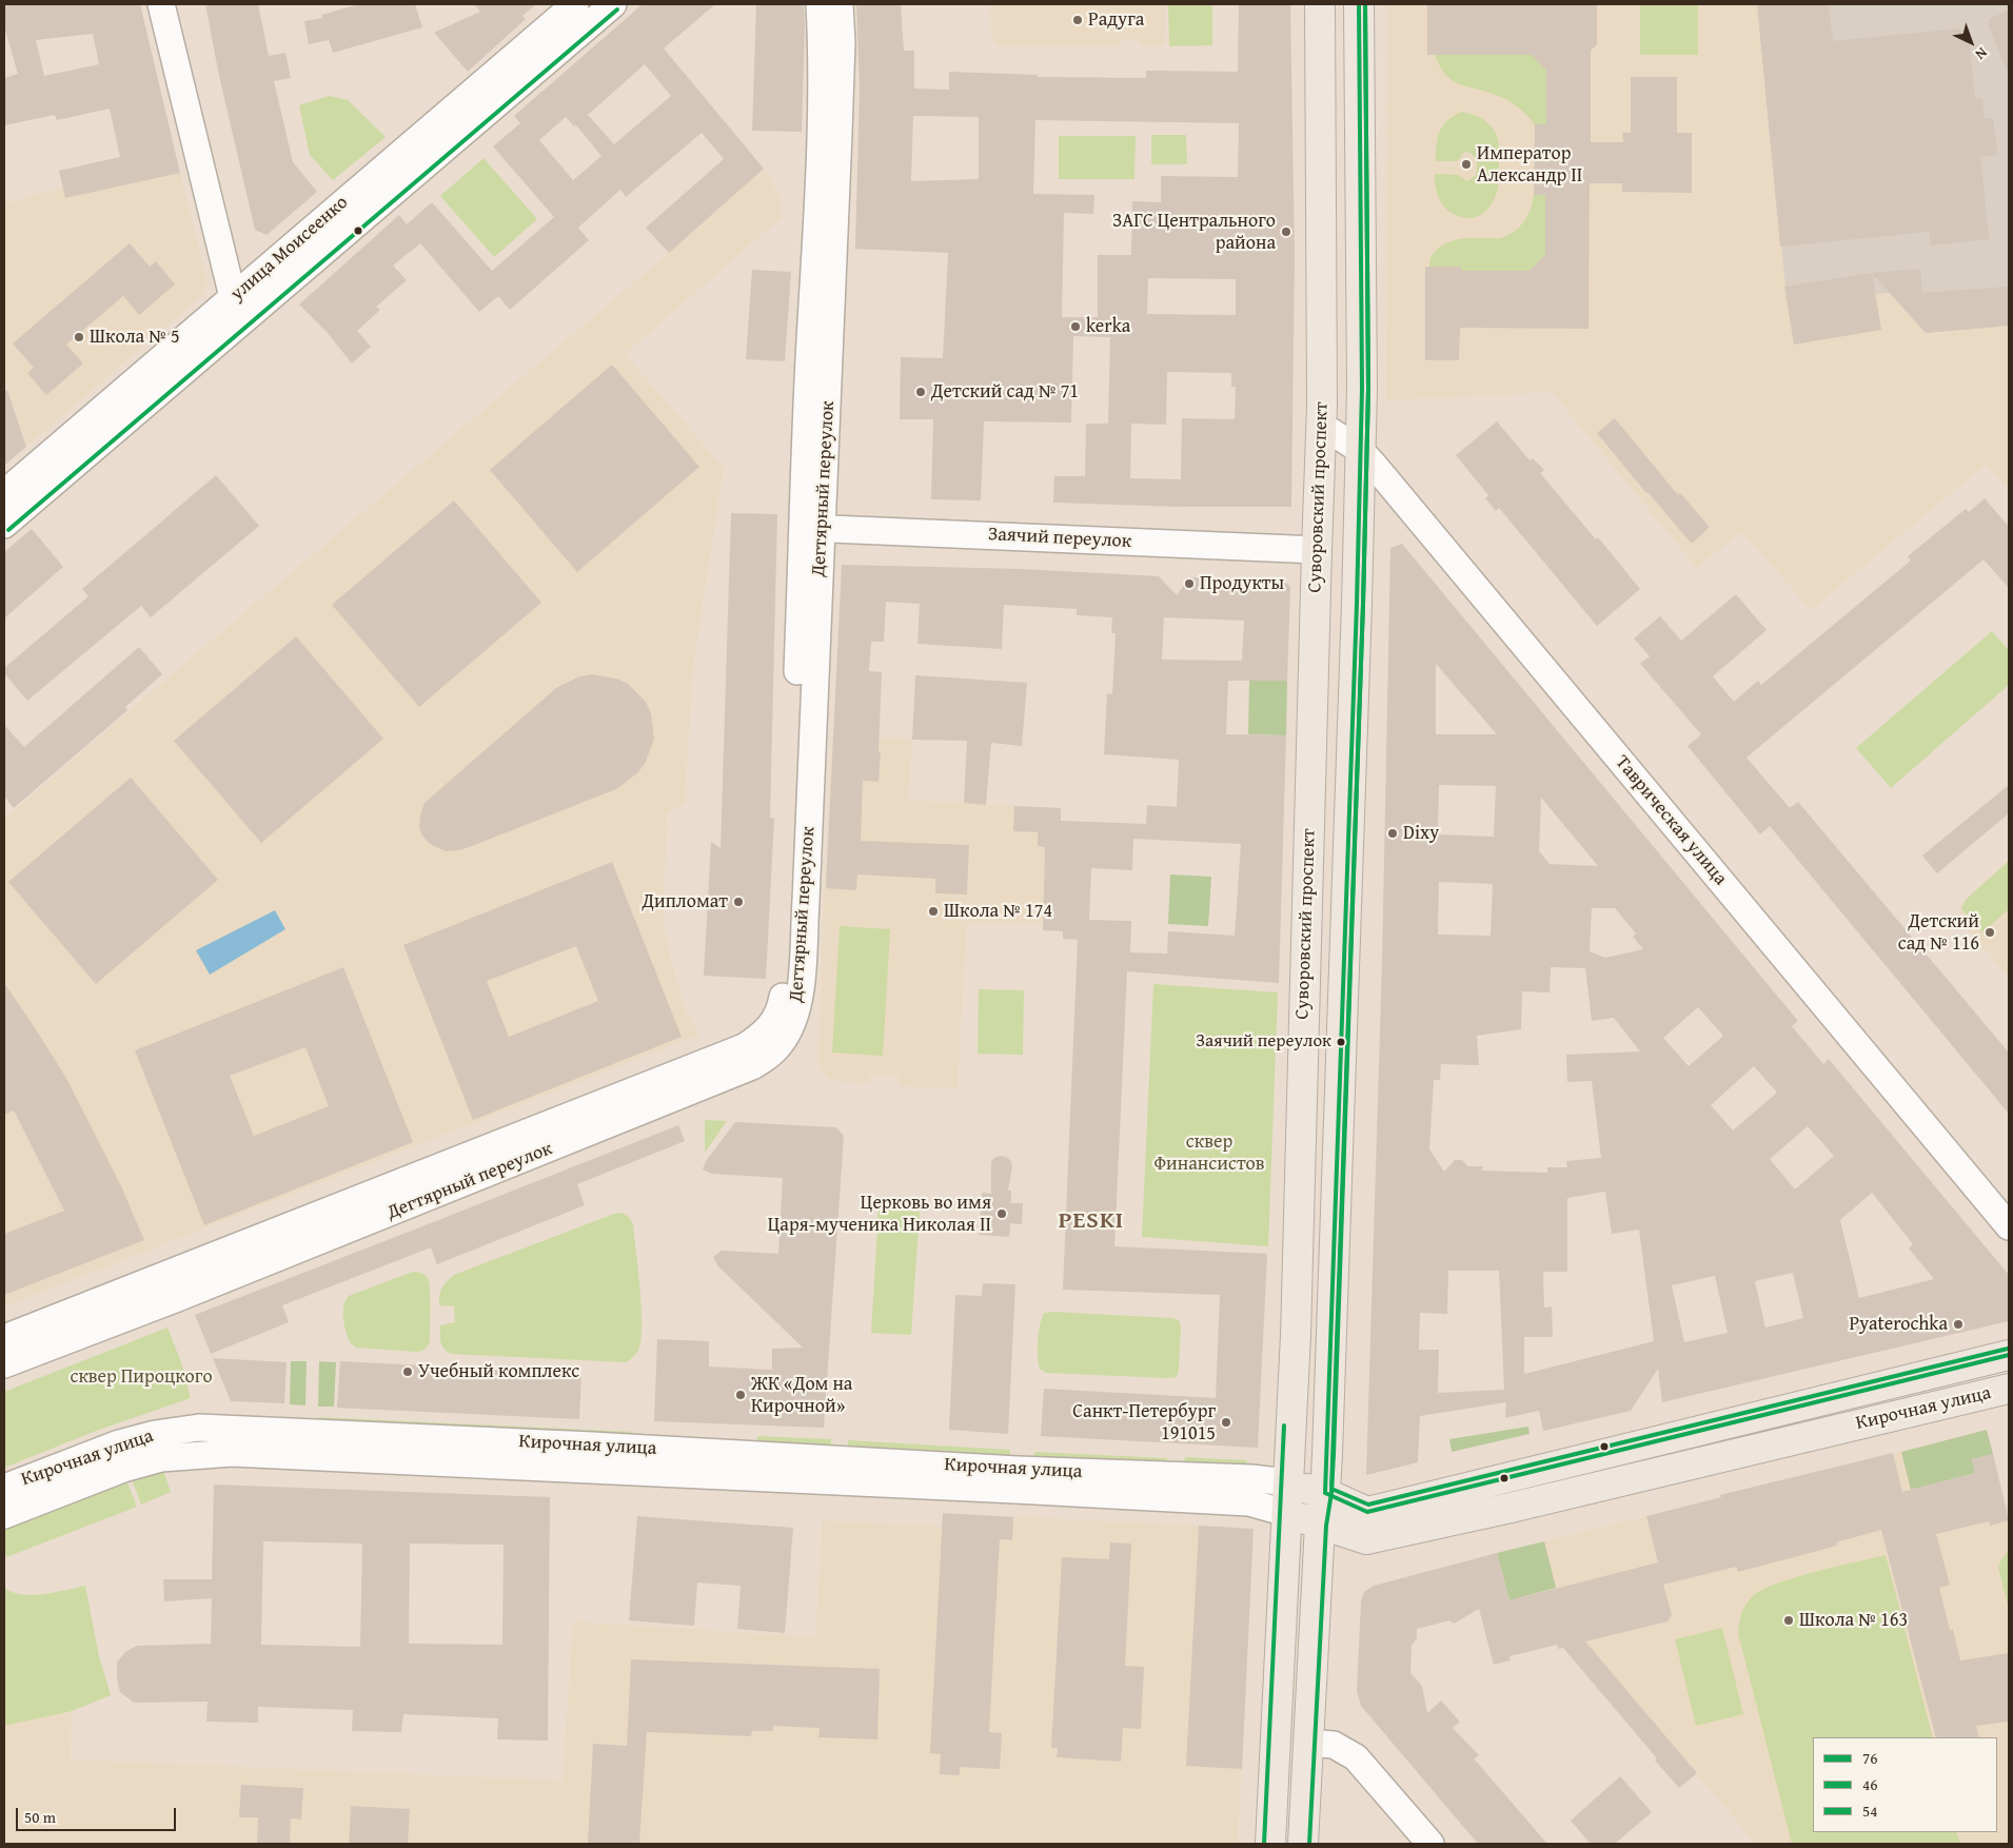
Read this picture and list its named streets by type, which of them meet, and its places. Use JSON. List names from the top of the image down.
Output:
{
  "streets": {
    "main road": ["Суворовский проспект", "Кирочная улица"],
    "street": [
      "улица Моисеенко",
      "Дегтярный переулок",
      "Заячий переулок",
      "Таврическая улица"
    ]
  },
  "crossings": [
    ["Дегтярный переулок", "Заячий переулок"],
    ["Суворовский проспект", "Заячий переулок"],
    ["Суворовский проспект", "Таврическая улица"],
    ["Суворовский проспект", "Кирочная улица"]
  ],
  "districts": ["PESKI"],
  "parks": ["сквер Финансистов", "сквер Пироцкого"],
  "places": [
    "Радуга",
    "Император Александр II",
    "ЗАГС Центрального района",
    "kerka",
    "Школа № 5",
    "Детский сад № 71",
    "Продукты",
    "Dixy",
    "Дипломат",
    "Школа № 174",
    "Детский сад № 116",
    "Заячий переулок",
    "Церковь во имя Царя-мученика Николая II",
    "Pyaterochka",
    "Учебный комплекс",
    "ЖК «Дом на Кирочной»",
    "Санкт-Петербург 191015",
    "Школа № 163"
  ],
  "lines": ["transit line 76", "transit line 46", "transit line 54"],
  "legend": ["76", "46", "54"],
  "scale_bar": "50 m",
  "north": "bottom right"
}
